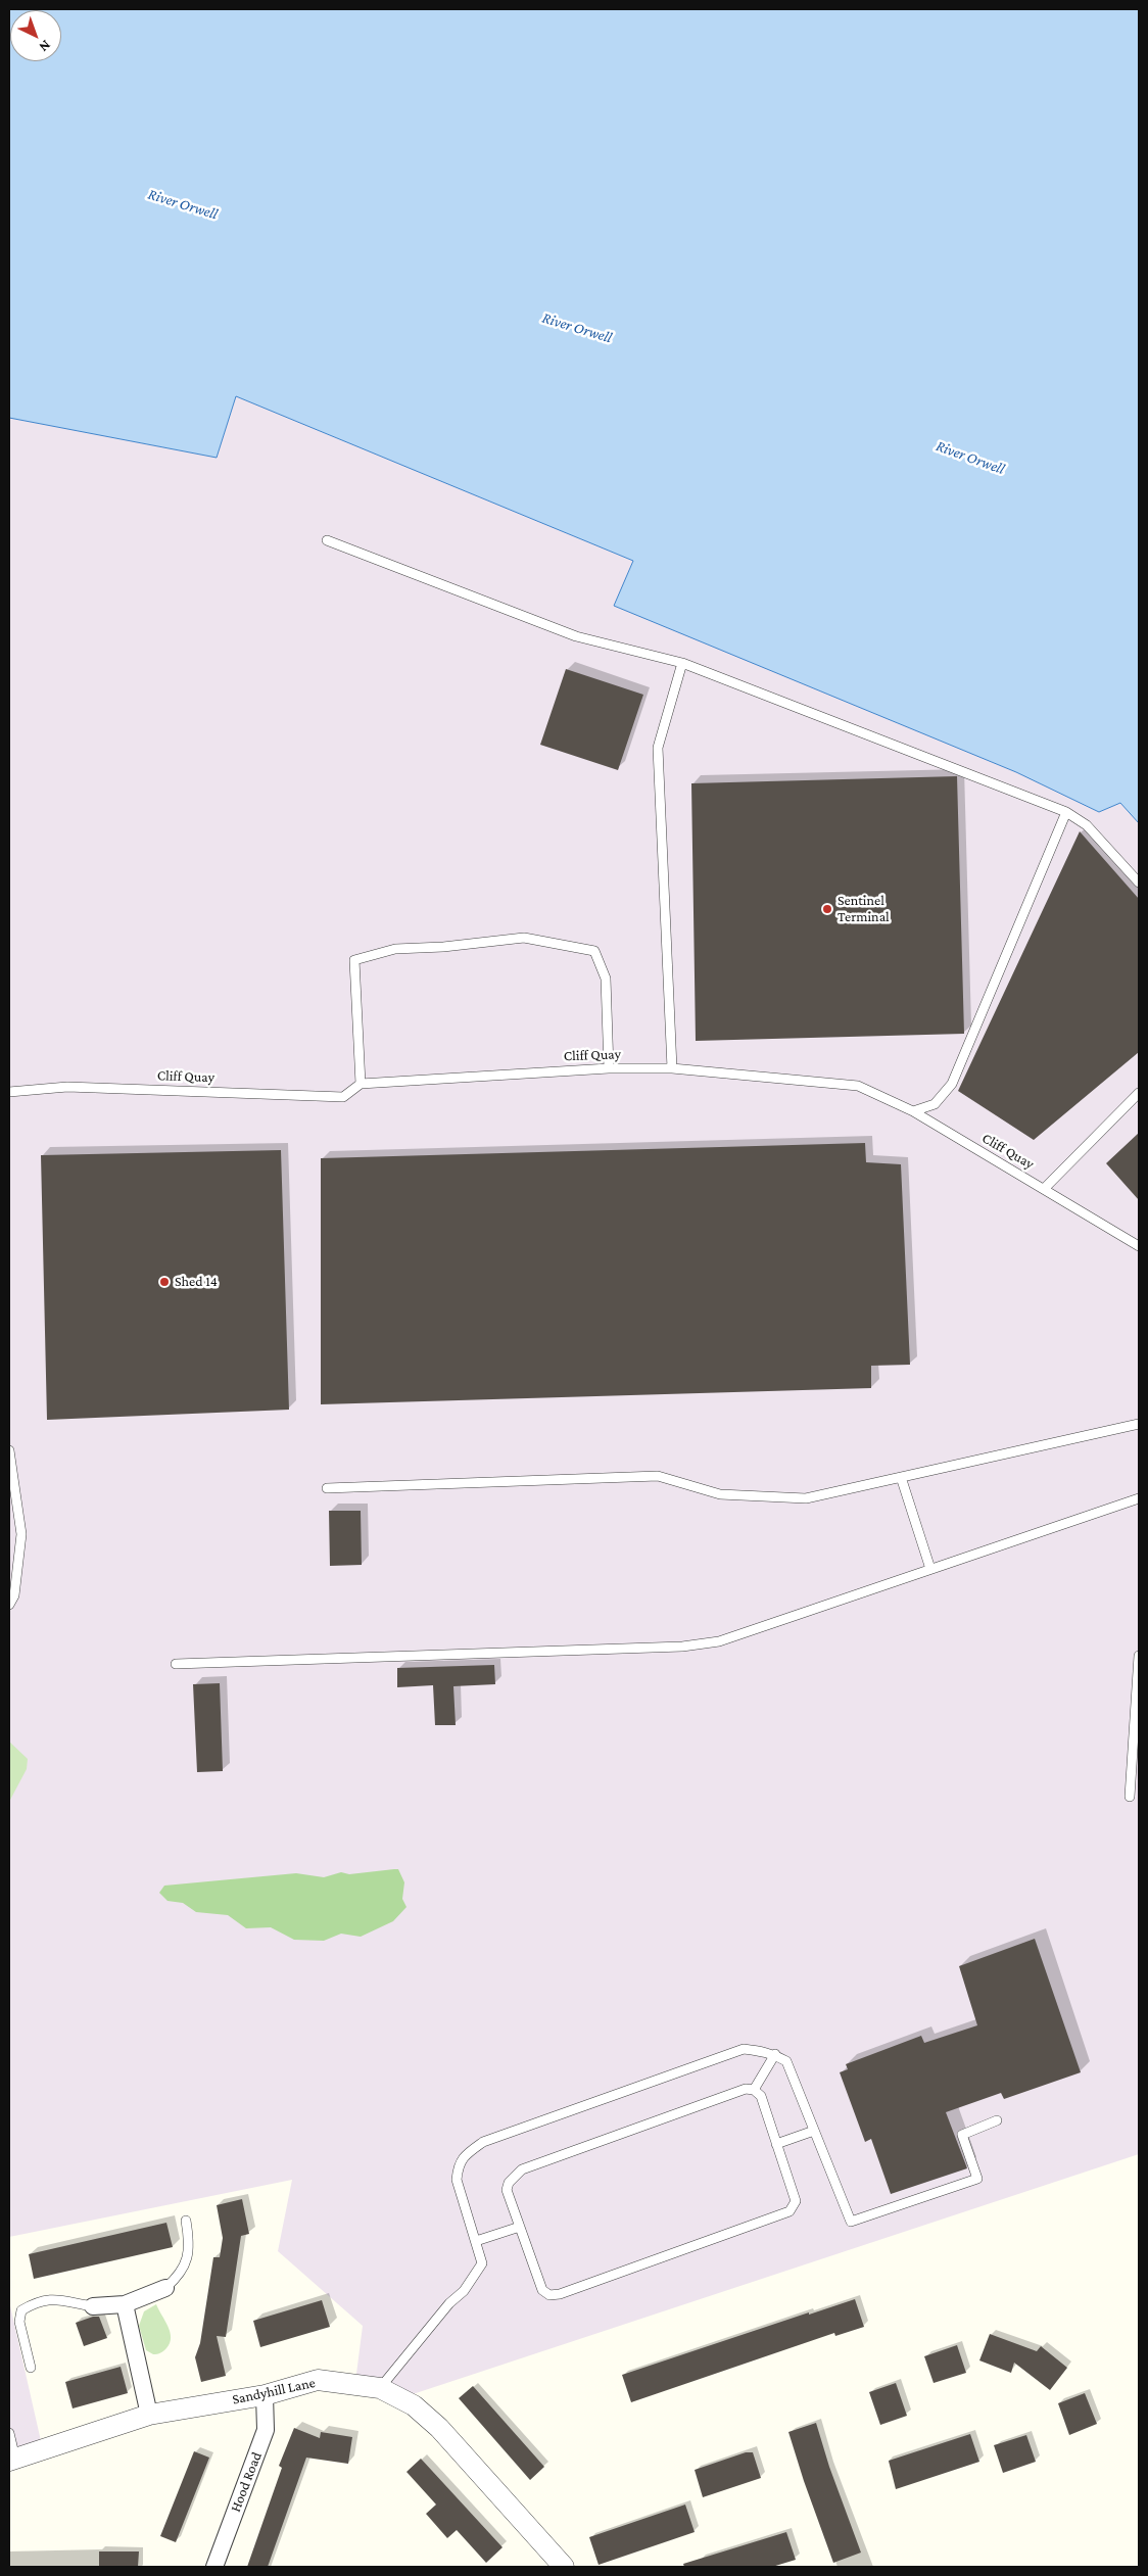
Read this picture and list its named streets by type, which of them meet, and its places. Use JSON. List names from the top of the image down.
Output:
{
  "streets": {
    "street": ["Sandyhill Lane", "Hood Road"],
    "lane": ["Cliff Quay"]
  },
  "crossings": [
    ["Sandyhill Lane", "Hood Road"]
  ],
  "water": ["River Orwell"],
  "places": ["Sentinel Terminal", "Shed 14"],
  "north": "bottom right"
}
